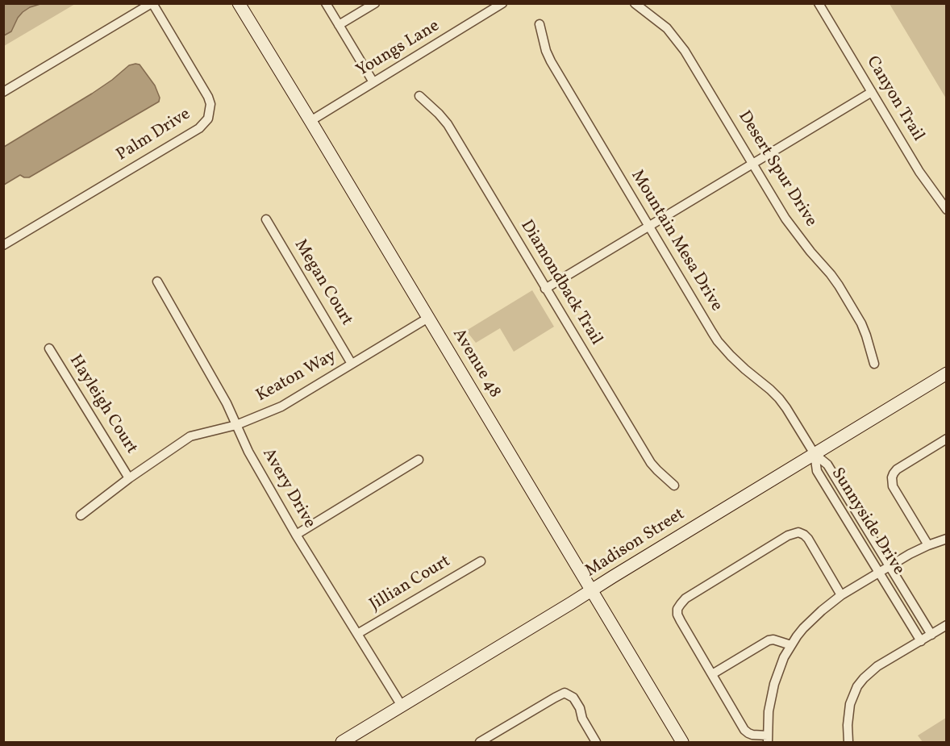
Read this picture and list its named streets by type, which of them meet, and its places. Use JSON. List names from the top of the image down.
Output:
{
  "streets": {
    "main road": ["Avenue 48", "Madison Street"],
    "street": [
      "Youngs Lane",
      "Canyon Trail",
      "Palm Drive",
      "Desert Spur Drive",
      "Mountain Mesa Drive",
      "Megan Court",
      "Diamondback Trail",
      "Keaton Way",
      "Hayleigh Court",
      "Avery Drive",
      "Sunnyside Drive",
      "Jillian Court"
    ]
  },
  "crossings": [
    ["Youngs Lane", "Avenue 48"],
    ["Mountain Mesa Drive", "Sunnyside Drive"],
    ["Mountain Mesa Drive", "Madison Street"],
    ["Megan Court", "Keaton Way"],
    ["Avenue 48", "Keaton Way"],
    ["Avenue 48", "Madison Street"],
    ["Keaton Way", "Hayleigh Court"],
    ["Keaton Way", "Avery Drive"],
    ["Avery Drive", "Madison Street"],
    ["Avery Drive", "Jillian Court"],
    ["Sunnyside Drive", "Madison Street"]
  ]
}
